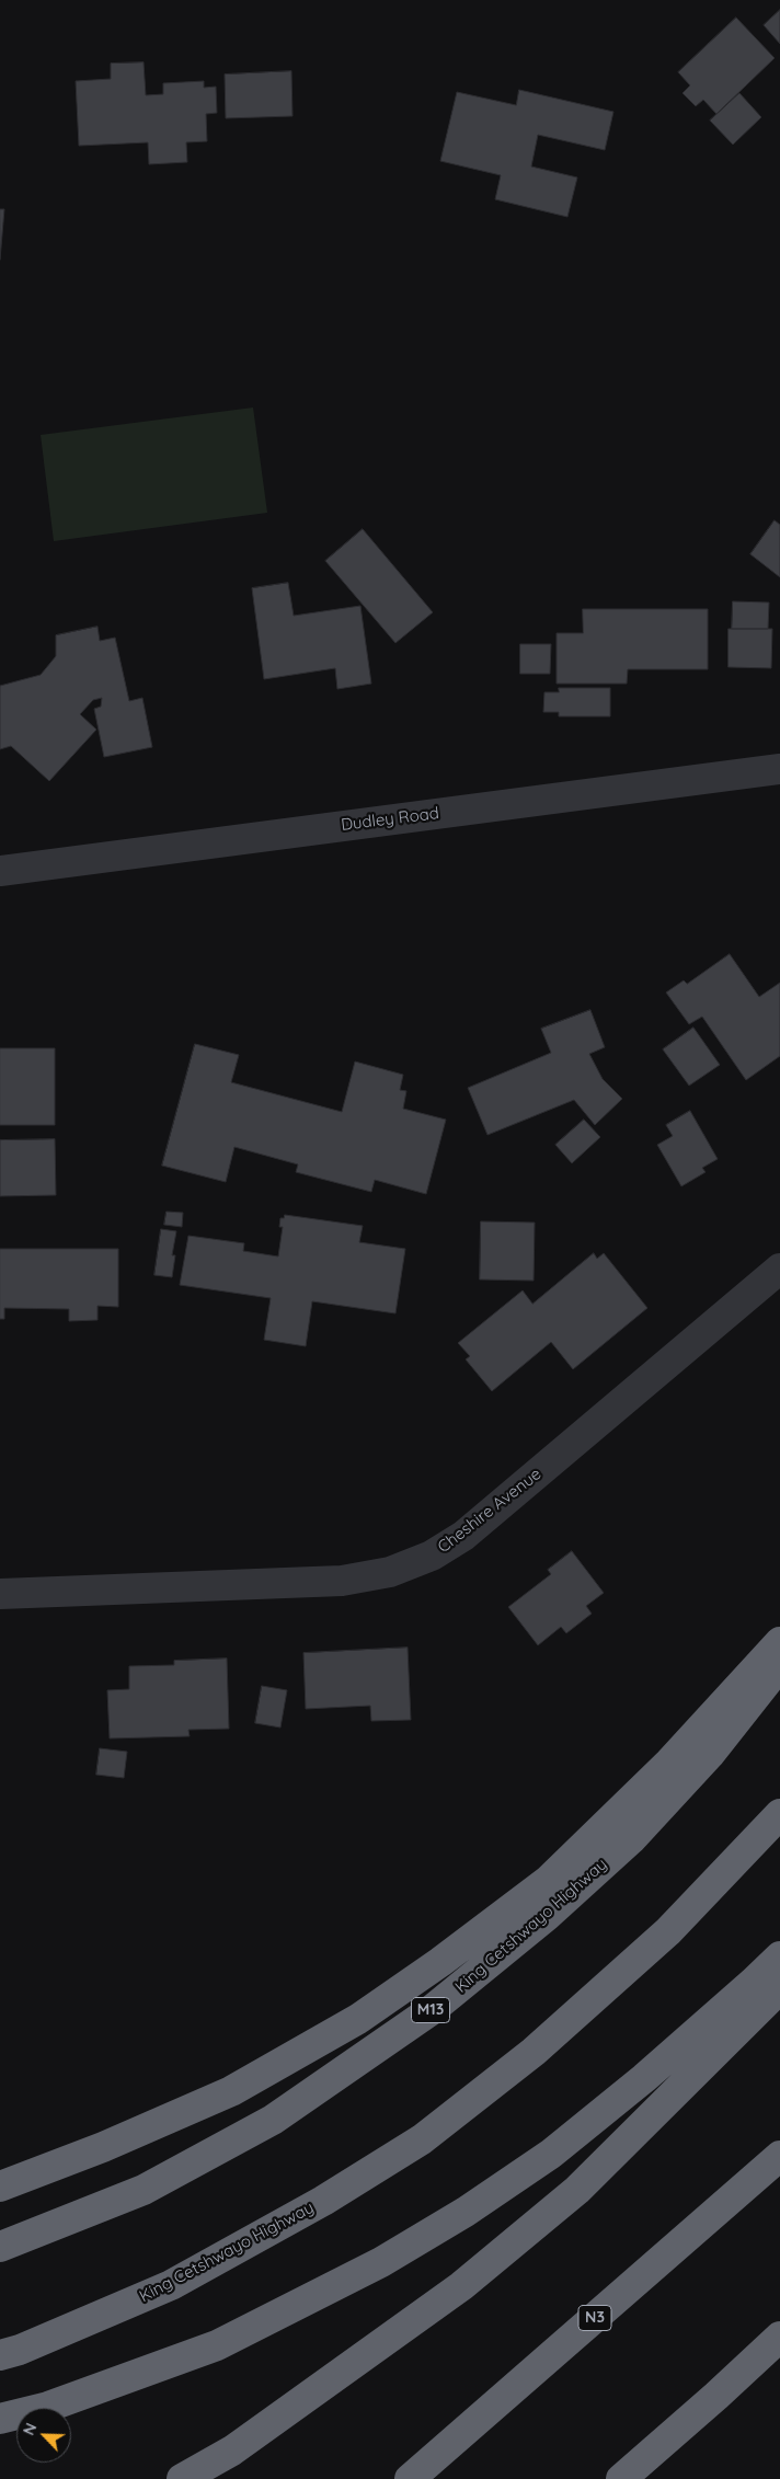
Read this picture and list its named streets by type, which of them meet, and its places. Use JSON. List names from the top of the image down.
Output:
{
  "streets": {
    "highway": ["King Cetshwayo Highway", "M13", "N3"],
    "street": ["Dudley Road", "Cheshire Avenue"]
  },
  "north": "top left"
}
